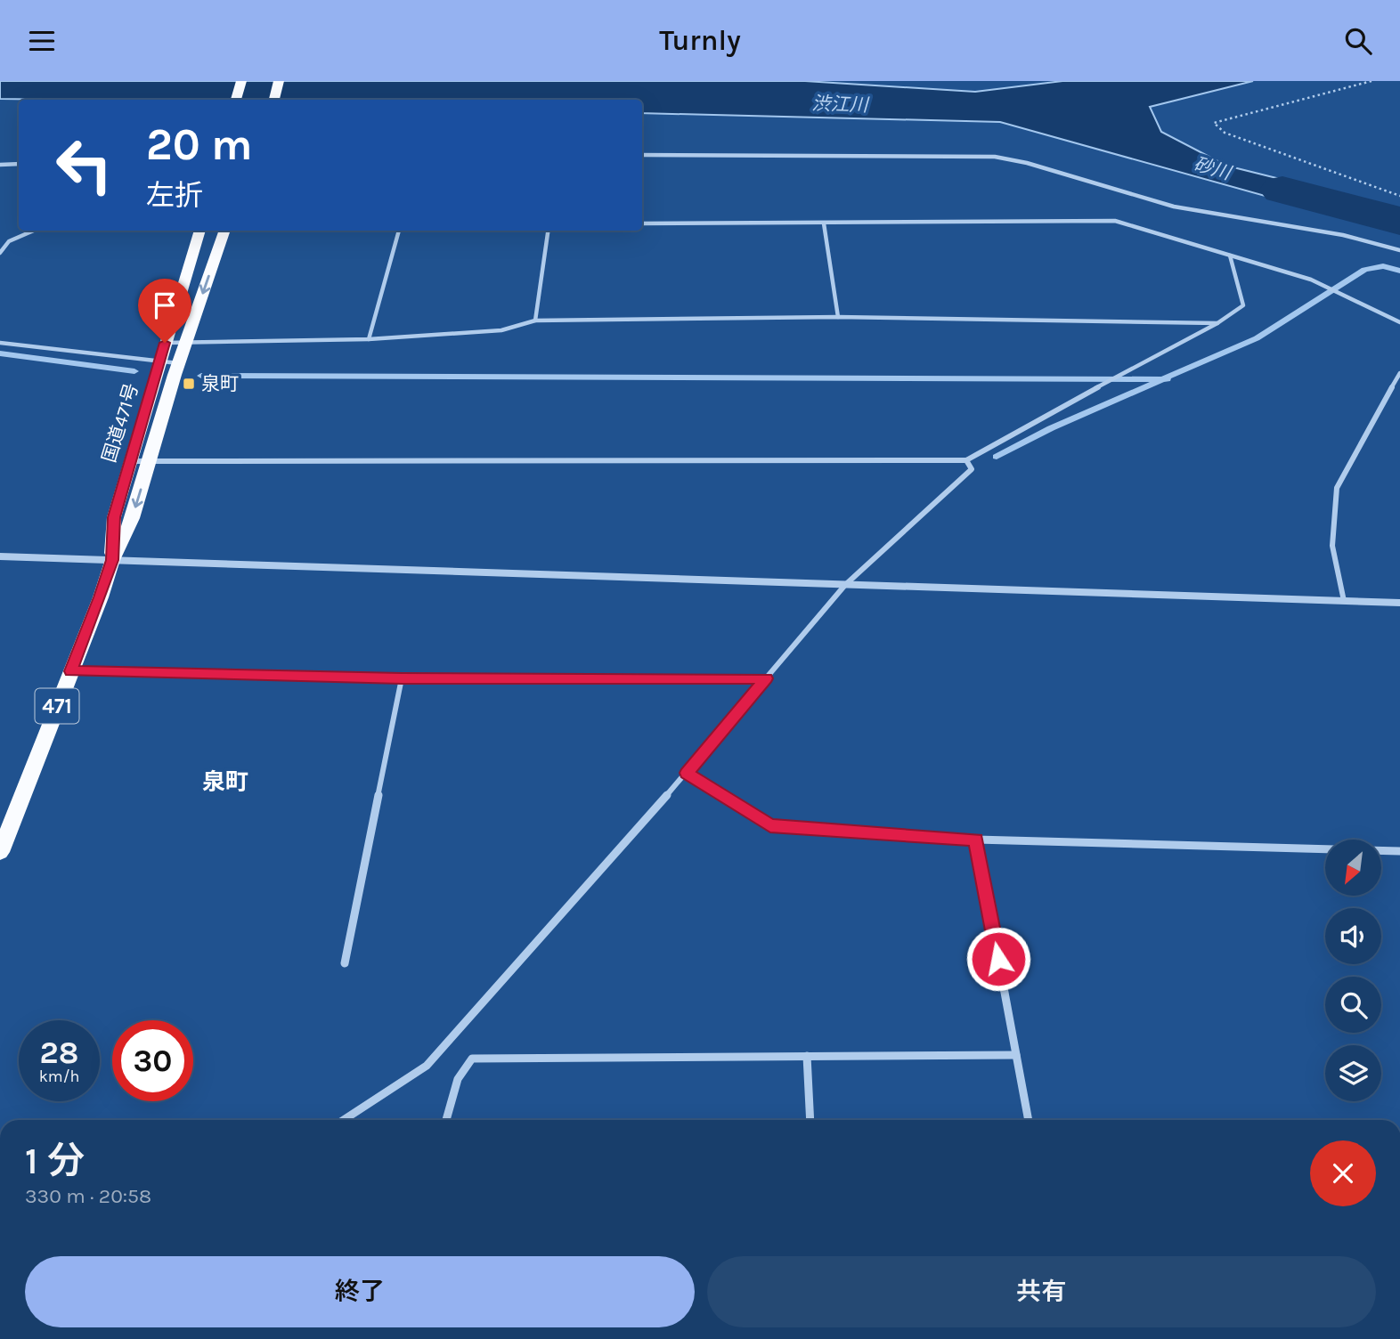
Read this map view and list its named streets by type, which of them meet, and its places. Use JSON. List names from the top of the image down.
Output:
{
  "streets": {
    "highway": ["国道471号", "471"]
  },
  "districts": ["泉町"],
  "water": ["渋江川", "砂川"],
  "places": {
    "transit": ["泉町"]
  },
  "north": "bottom left",
  "page": {
    "header": "Turnly",
    "turn": ["20 m", "左折"],
    "speed": "28 km/h",
    "limit": "30",
    "heading": ["1 分", "330 m · 20:58"],
    "buttons": ["終了", "共有"]
  }
}
